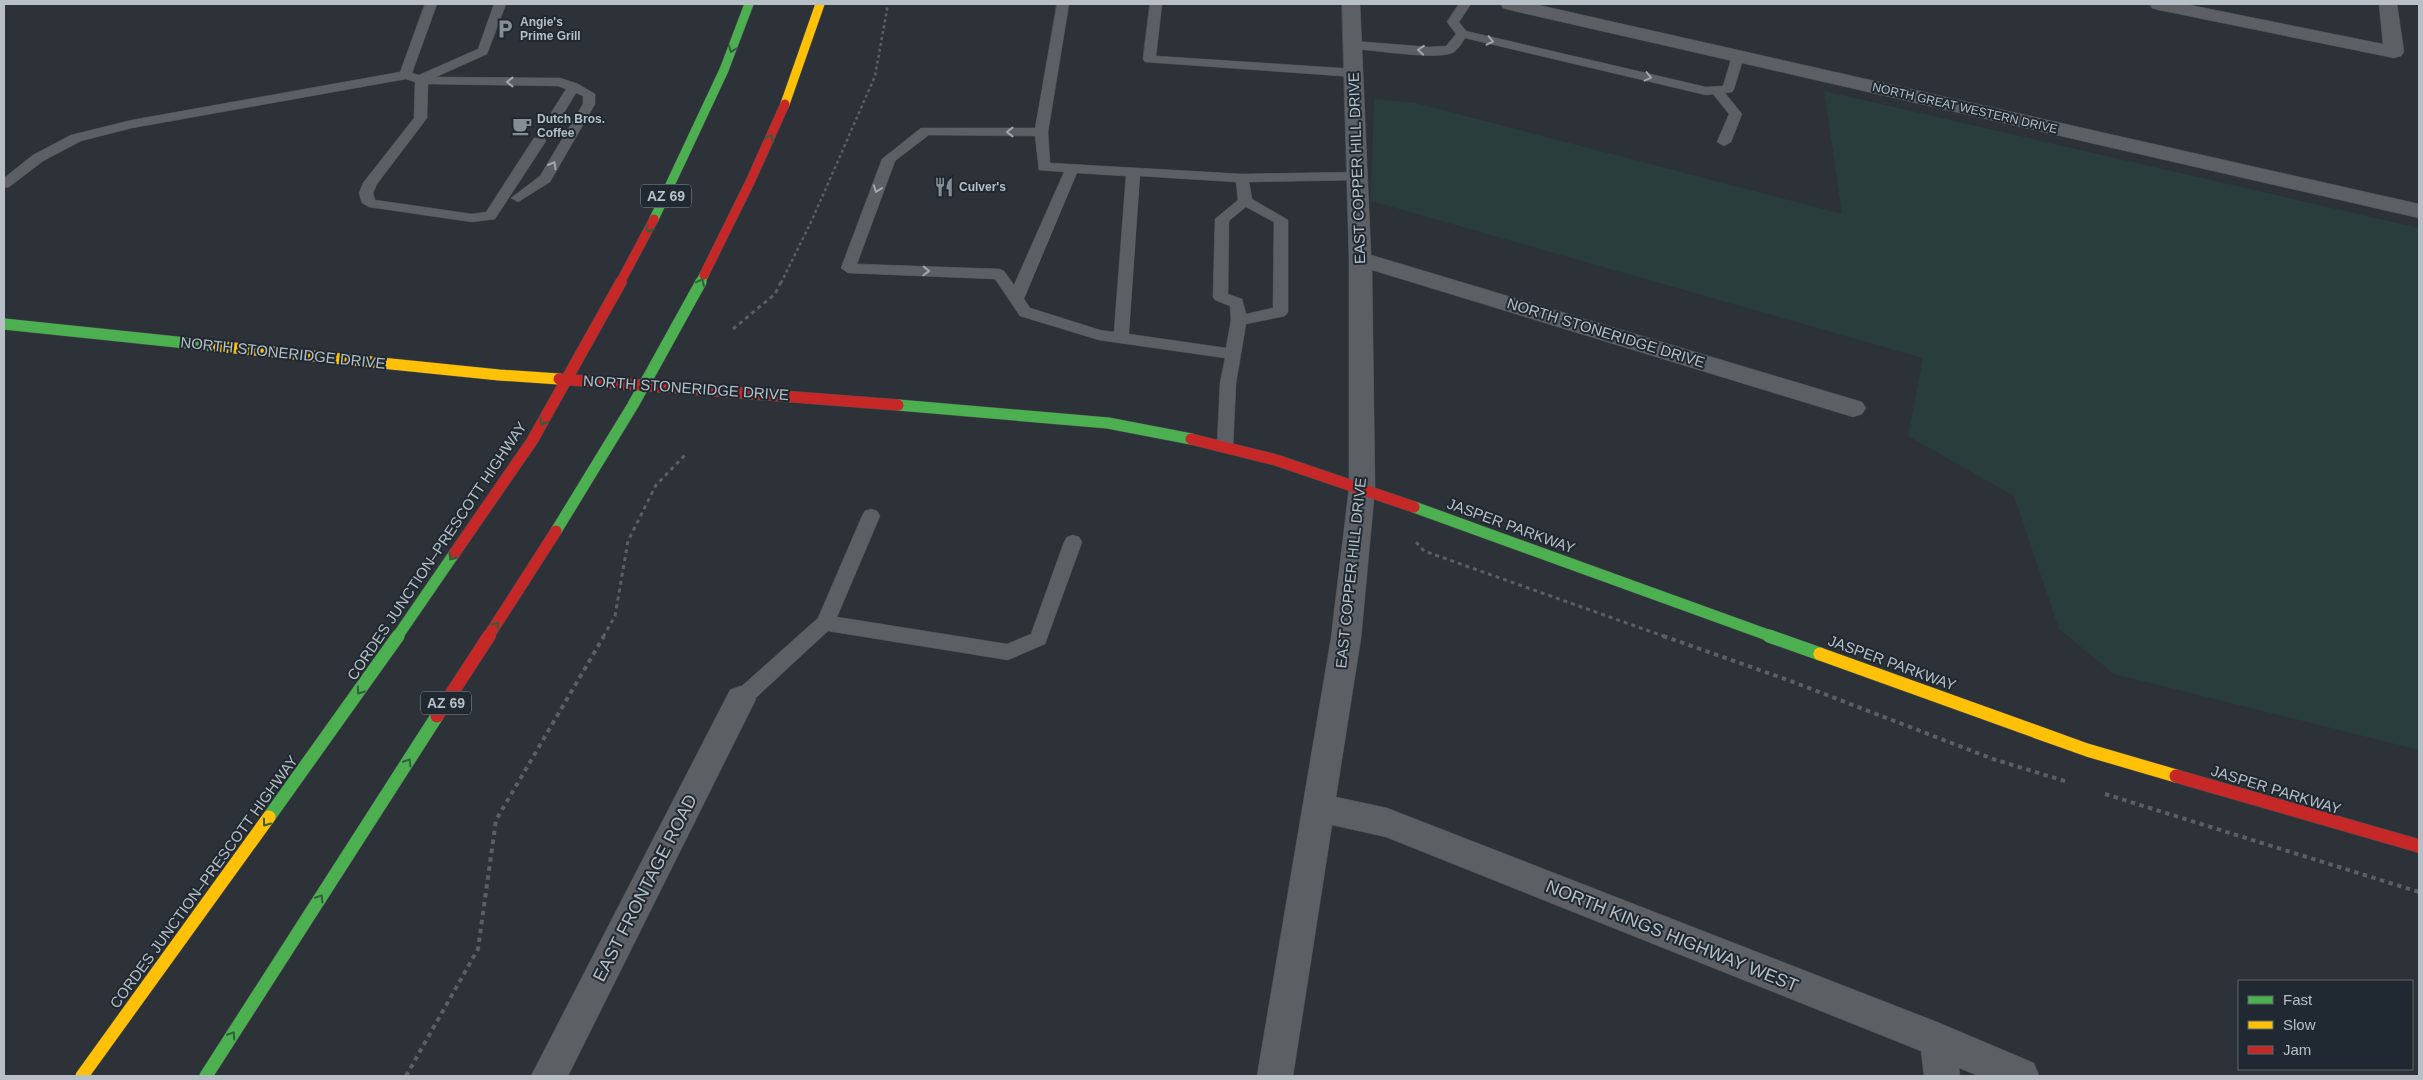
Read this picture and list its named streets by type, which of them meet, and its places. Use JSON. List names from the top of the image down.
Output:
{
  "streets": {
    "main road": [
      "AZ 69",
      "NORTH STONERIDGE DRIVE",
      "JASPER PARKWAY",
      "CORDES JUNCTION–PRESCOTT HIGHWAY"
    ],
    "street": [
      "NORTH GREAT WESTERN DRIVE",
      "EAST COPPER HILL DRIVE",
      "EAST FRONTAGE ROAD",
      "NORTH KINGS HIGHWAY WEST"
    ]
  },
  "crossings": [
    ["EAST COPPER HILL DRIVE", "NORTH STONERIDGE DRIVE"],
    ["EAST COPPER HILL DRIVE", "JASPER PARKWAY"],
    ["EAST COPPER HILL DRIVE", "NORTH KINGS HIGHWAY WEST"],
    ["AZ 69", "NORTH STONERIDGE DRIVE"],
    ["NORTH STONERIDGE DRIVE", "JASPER PARKWAY"],
    ["NORTH STONERIDGE DRIVE", "CORDES JUNCTION–PRESCOTT HIGHWAY"]
  ],
  "places": {
    "parking": ["Angie's Prime Grill"],
    "cafe": ["Dutch Bros. Coffee"],
    "restaurant": ["Culver's"]
  },
  "legend": ["Fast", "Slow", "Jam"]
}
